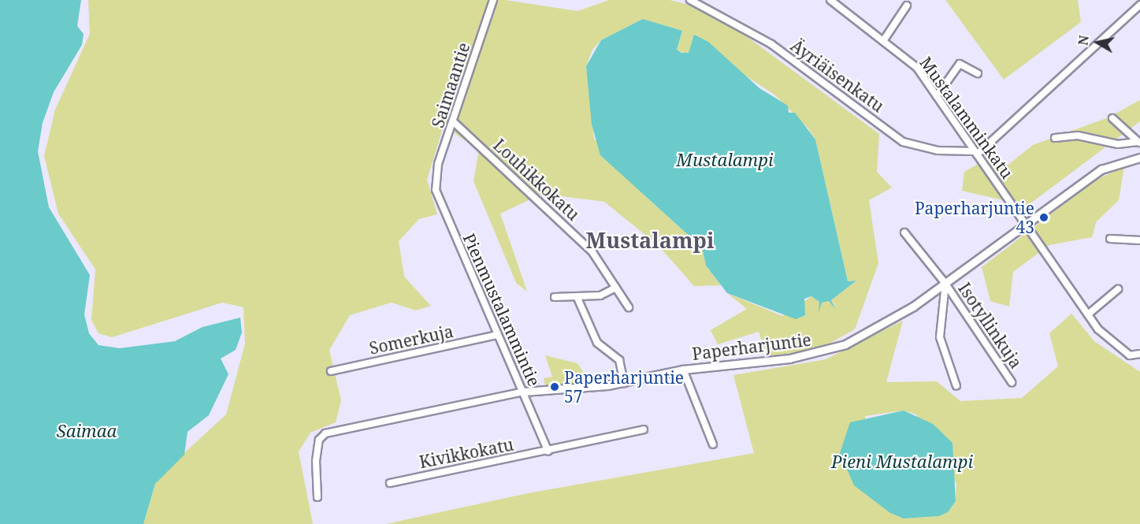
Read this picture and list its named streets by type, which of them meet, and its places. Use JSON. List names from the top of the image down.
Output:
{
  "streets": {
    "street": [
      "Äyriäisenkatu",
      "Saimaantie",
      "Mustalamminkatu",
      "Louhikkokatu",
      "Pienmustalammintie",
      "Isotyllinkuja",
      "Somerkuja",
      "Paperharjuntie",
      "Kivikkokatu"
    ]
  },
  "crossings": [
    ["Äyriäisenkatu", "Mustalamminkatu"],
    ["Saimaantie", "Louhikkokatu"],
    ["Saimaantie", "Pienmustalammintie"],
    ["Mustalamminkatu", "Paperharjuntie"],
    ["Pienmustalammintie", "Somerkuja"],
    ["Pienmustalammintie", "Paperharjuntie"],
    ["Pienmustalammintie", "Kivikkokatu"],
    ["Isotyllinkuja", "Paperharjuntie"]
  ],
  "districts": ["Mustalampi"],
  "water": ["Mustalampi", "Saimaa", "Pieni Mustalampi"],
  "places": ["Paperharjuntie 43", "Paperharjuntie 57"],
  "north": "left"
}
